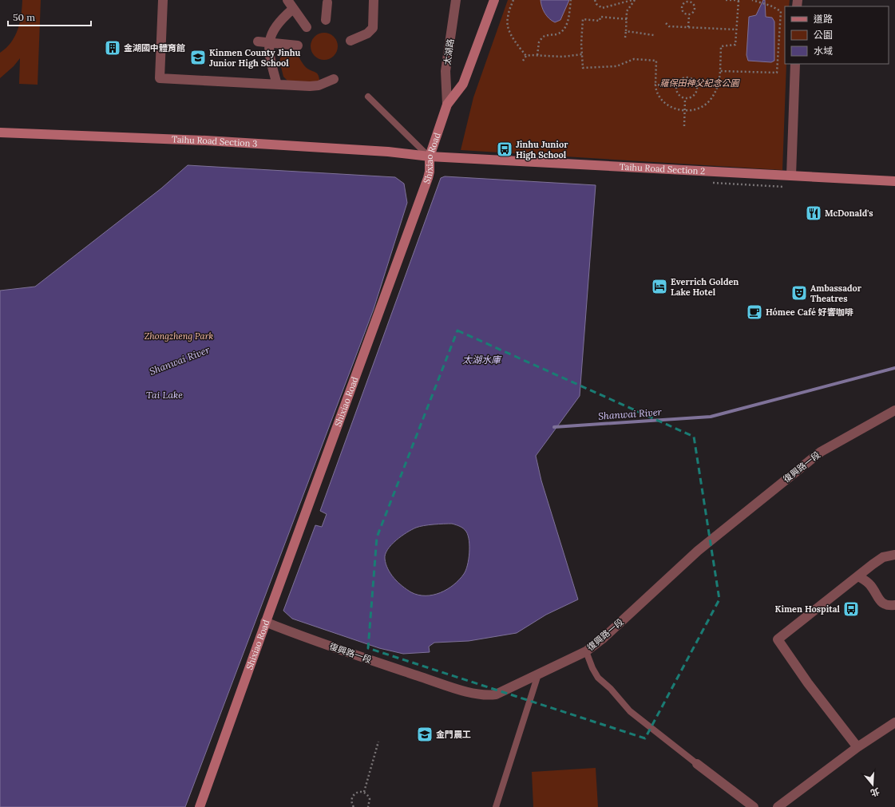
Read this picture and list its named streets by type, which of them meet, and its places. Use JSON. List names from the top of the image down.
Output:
{
  "streets": {
    "street": [
      "太湖路",
      "Taihu Road Section 3",
      "Shixiao Road",
      "Taihu Road Section 2",
      "復興路一段"
    ]
  },
  "crossings": [
    ["太湖路", "Shixiao Road"],
    ["Taihu Road Section 3", "Shixiao Road"],
    ["Taihu Road Section 3", "Taihu Road Section 2"],
    ["Shixiao Road", "Taihu Road Section 2"],
    ["Shixiao Road", "復興路一段"]
  ],
  "water": ["太湖水庫", "Shanwai River", "Tai Lake"],
  "parks": ["羅保田神父紀念公園", "Zhongzheng Park"],
  "places": {
    "building": ["金湖國中體育館"],
    "school or university": ["Kinmen County Jinhu Junior High School", "金門農工"],
    "bus stop": ["Jinhu Junior High School", "Kimen Hospital"],
    "restaurant": ["McDonald's"],
    "hotel": ["Everrich Golden Lake Hotel"],
    "theatre": ["Ambassador Theatres"],
    "cafe": ["Hómee Café 好響咖啡"]
  },
  "legend": ["道路", "公園", "水域"],
  "scale_bar": "50 m",
  "north": "bottom"
}
